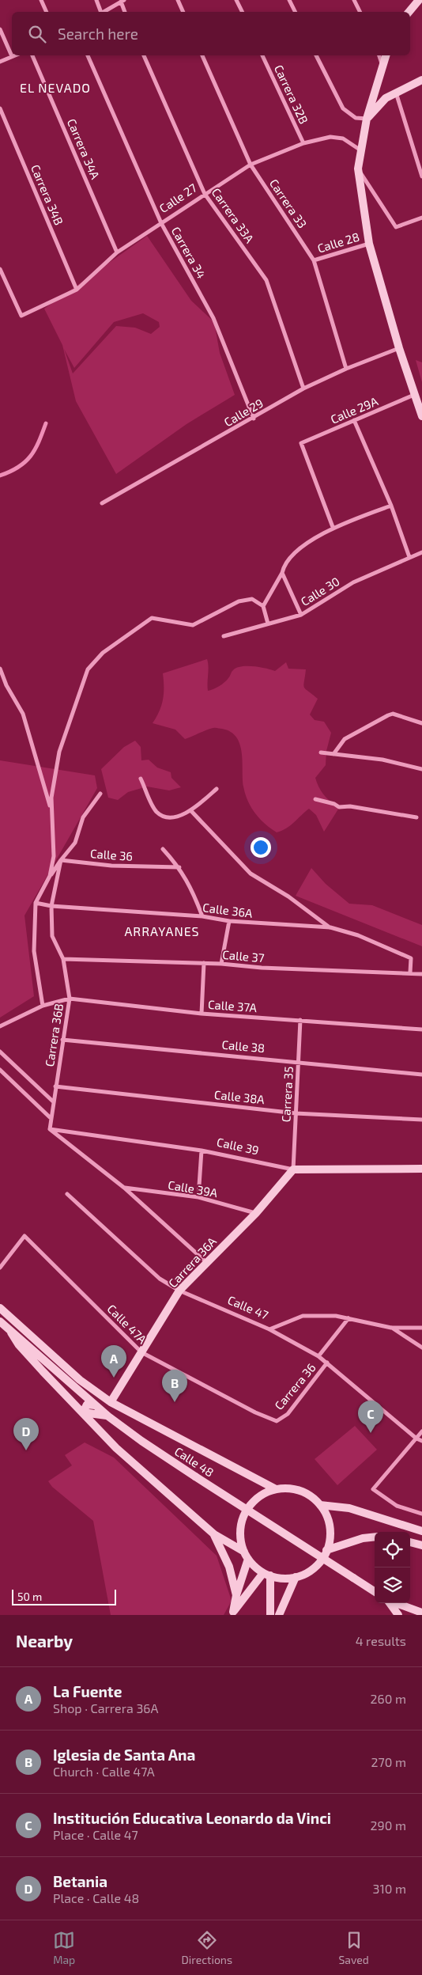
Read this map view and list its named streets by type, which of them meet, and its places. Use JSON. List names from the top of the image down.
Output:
{
  "streets": {
    "main road": ["Calle 39", "Carrera 36A", "Calle 48"],
    "street": [
      "Carrera 32B",
      "Carrera 34A",
      "Carrera 34B",
      "Calle 27",
      "Carrera 33",
      "Carrera 33A",
      "Calle 28",
      "Carrera 34",
      "Calle 29A",
      "Calle 29",
      "Calle 30",
      "Calle 36",
      "Calle 36A",
      "Calle 37",
      "Calle 37A",
      "Carrera 36B",
      "Calle 38",
      "Carrera 35",
      "Calle 38A",
      "Calle 39A",
      "Calle 47",
      "Calle 47A",
      "Carrera 36"
    ]
  },
  "crossings": [
    ["Carrera 32B", "Calle 27"],
    ["Carrera 34A", "Calle 27"],
    ["Carrera 34B", "Calle 27"],
    ["Calle 27", "Carrera 33"],
    ["Calle 27", "Carrera 33A"],
    ["Calle 27", "Carrera 34"],
    ["Carrera 33", "Calle 28"],
    ["Carrera 33", "Calle 29"],
    ["Carrera 33A", "Calle 29"],
    ["Carrera 34", "Calle 29"],
    ["Calle 36", "Carrera 36B"],
    ["Calle 36A", "Calle 37"],
    ["Calle 36A", "Carrera 36B"],
    ["Calle 37", "Carrera 36B"],
    ["Calle 37A", "Carrera 36B"],
    ["Calle 37A", "Carrera 35"],
    ["Carrera 36B", "Calle 38"],
    ["Carrera 36B", "Calle 38A"],
    ["Carrera 36B", "Calle 39"],
    ["Calle 38", "Carrera 35"],
    ["Carrera 35", "Calle 38A"],
    ["Carrera 35", "Calle 39"],
    ["Carrera 35", "Carrera 36A"],
    ["Calle 39", "Carrera 36A"],
    ["Calle 39A", "Carrera 36A"],
    ["Carrera 36A", "Calle 47"],
    ["Carrera 36A", "Calle 47A"],
    ["Carrera 36A", "Calle 48"],
    ["Calle 47", "Carrera 36"],
    ["Calle 47A", "Carrera 36"]
  ],
  "districts": ["EL NEVADO", "ARRAYANES"],
  "scale_bar": "50 m",
  "page": {
    "search": "Search here",
    "pins": [
      "A",
      "B",
      "C",
      "D"
    ],
    "scale": "50 m",
    "heading": ["Nearby", "4 results"],
    "list": [
      {
        "mark": "A",
        "name": "La Fuente",
        "note": "Shop · Carrera 36A",
        "value": "260 m"
      },
      {
        "mark": "B",
        "name": "Iglesia de Santa Ana",
        "note": "Church · Calle 47A",
        "value": "270 m"
      },
      {
        "mark": "C",
        "name": "Institución Educativa Leonardo da Vinci",
        "note": "Place · Calle 47",
        "value": "290 m"
      },
      {
        "mark": "D",
        "name": "Betania",
        "note": "Place · Calle 48",
        "value": "310 m"
      }
    ],
    "nav": ["Map", "Directions", "Saved"]
  }
}
